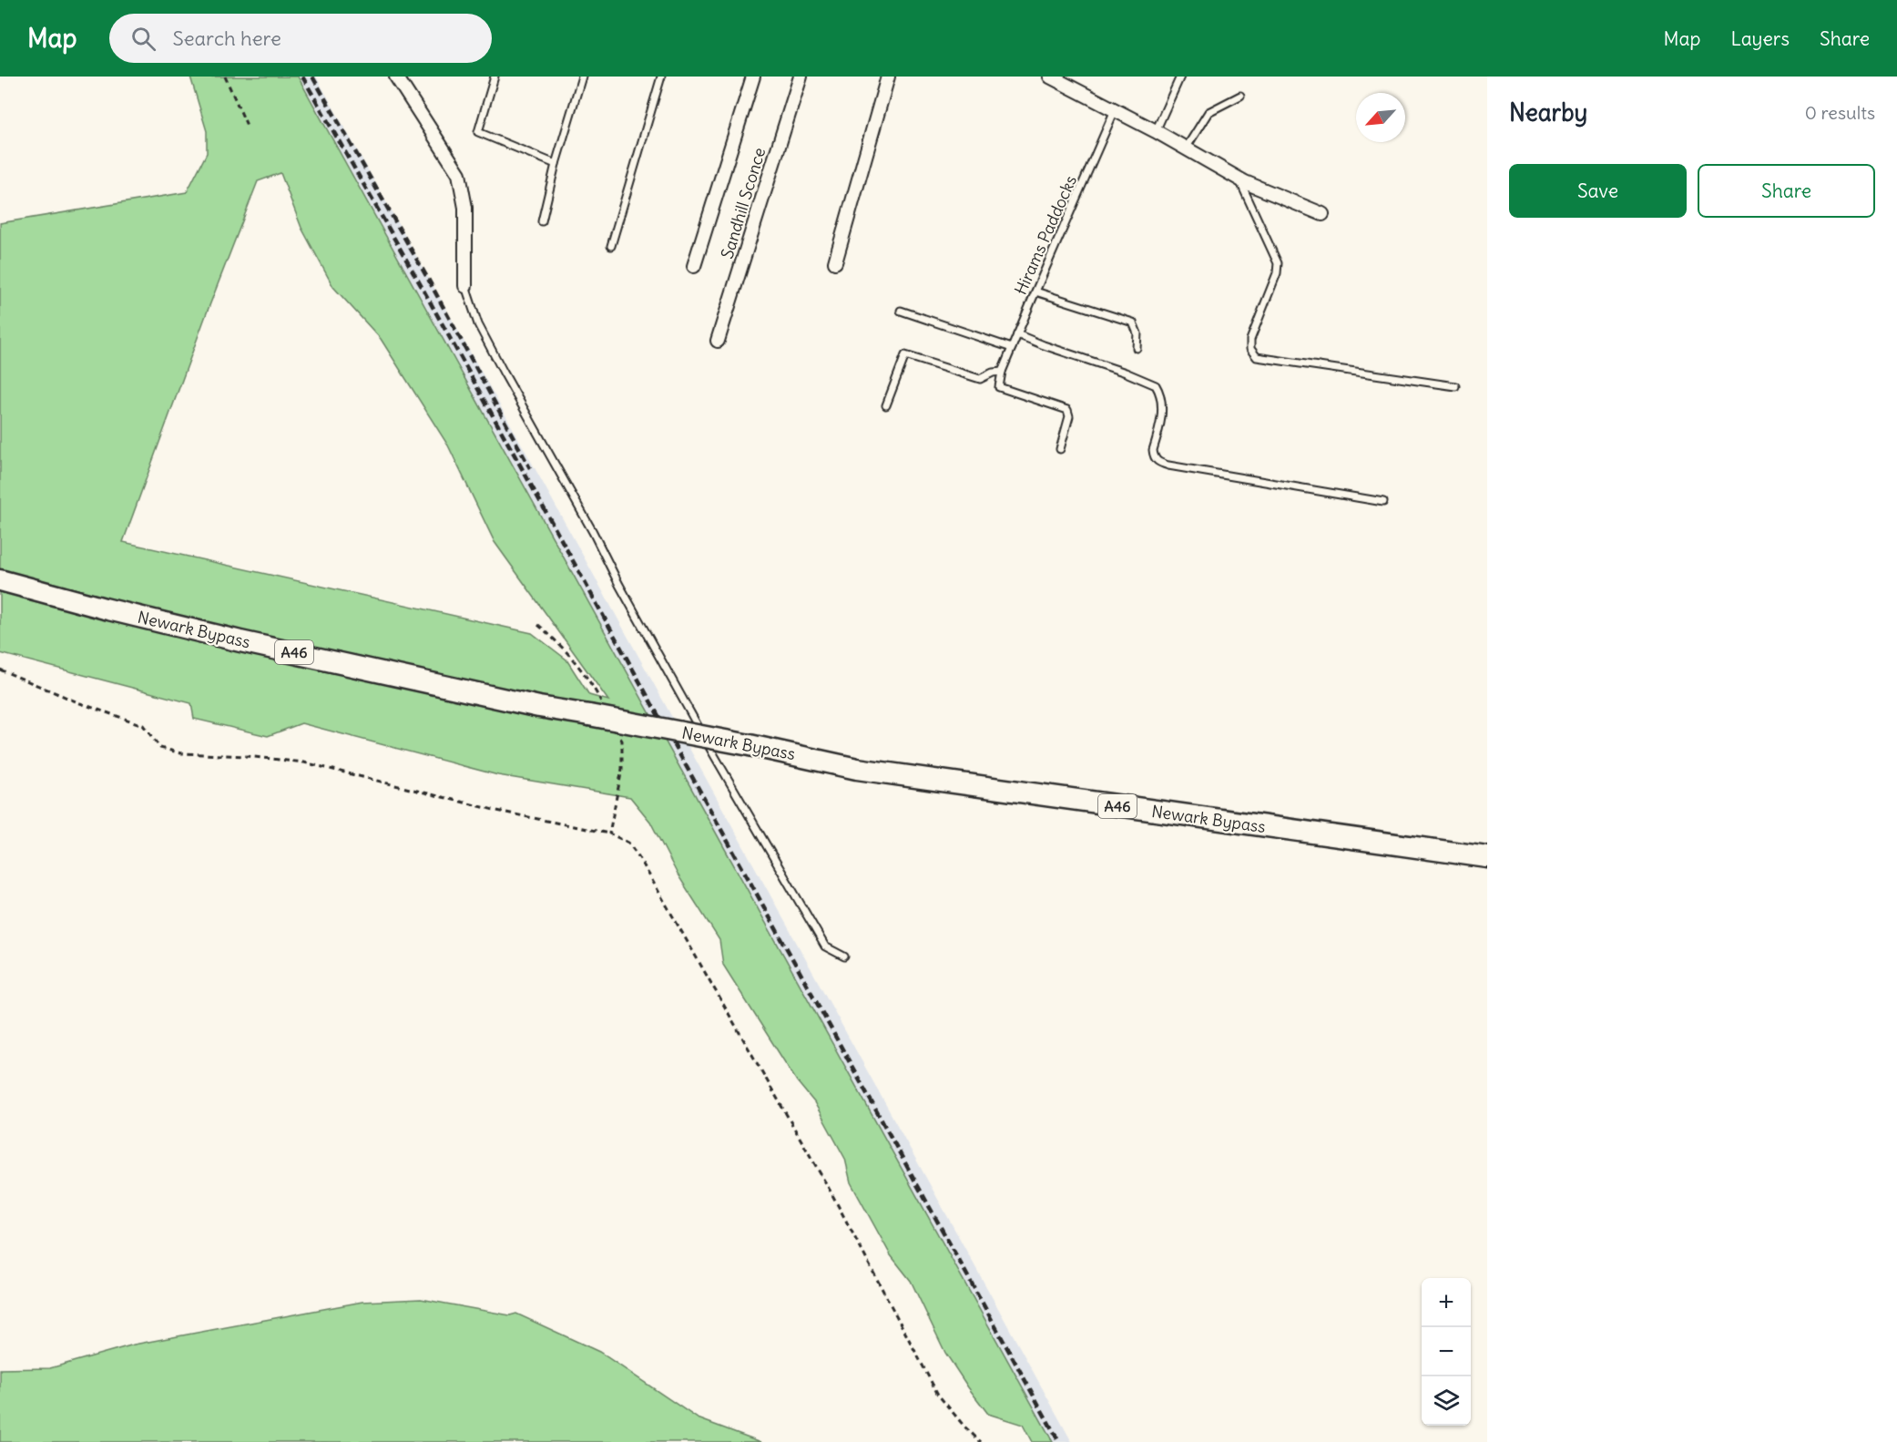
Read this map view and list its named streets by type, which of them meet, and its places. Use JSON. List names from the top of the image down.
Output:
{
  "streets": {
    "highway": ["Newark Bypass", "A46"],
    "street": ["Sandhill Sconce"],
    "lane": ["Hirams Paddocks"]
  },
  "north": "bottom left",
  "page": {
    "header": "Map",
    "search": "Search here",
    "nav": ["Map", "Layers", "Share"],
    "heading": ["Nearby", "0 results"],
    "buttons": ["Save", "Share"],
    "map_buttons": ["+", "−"]
  }
}
